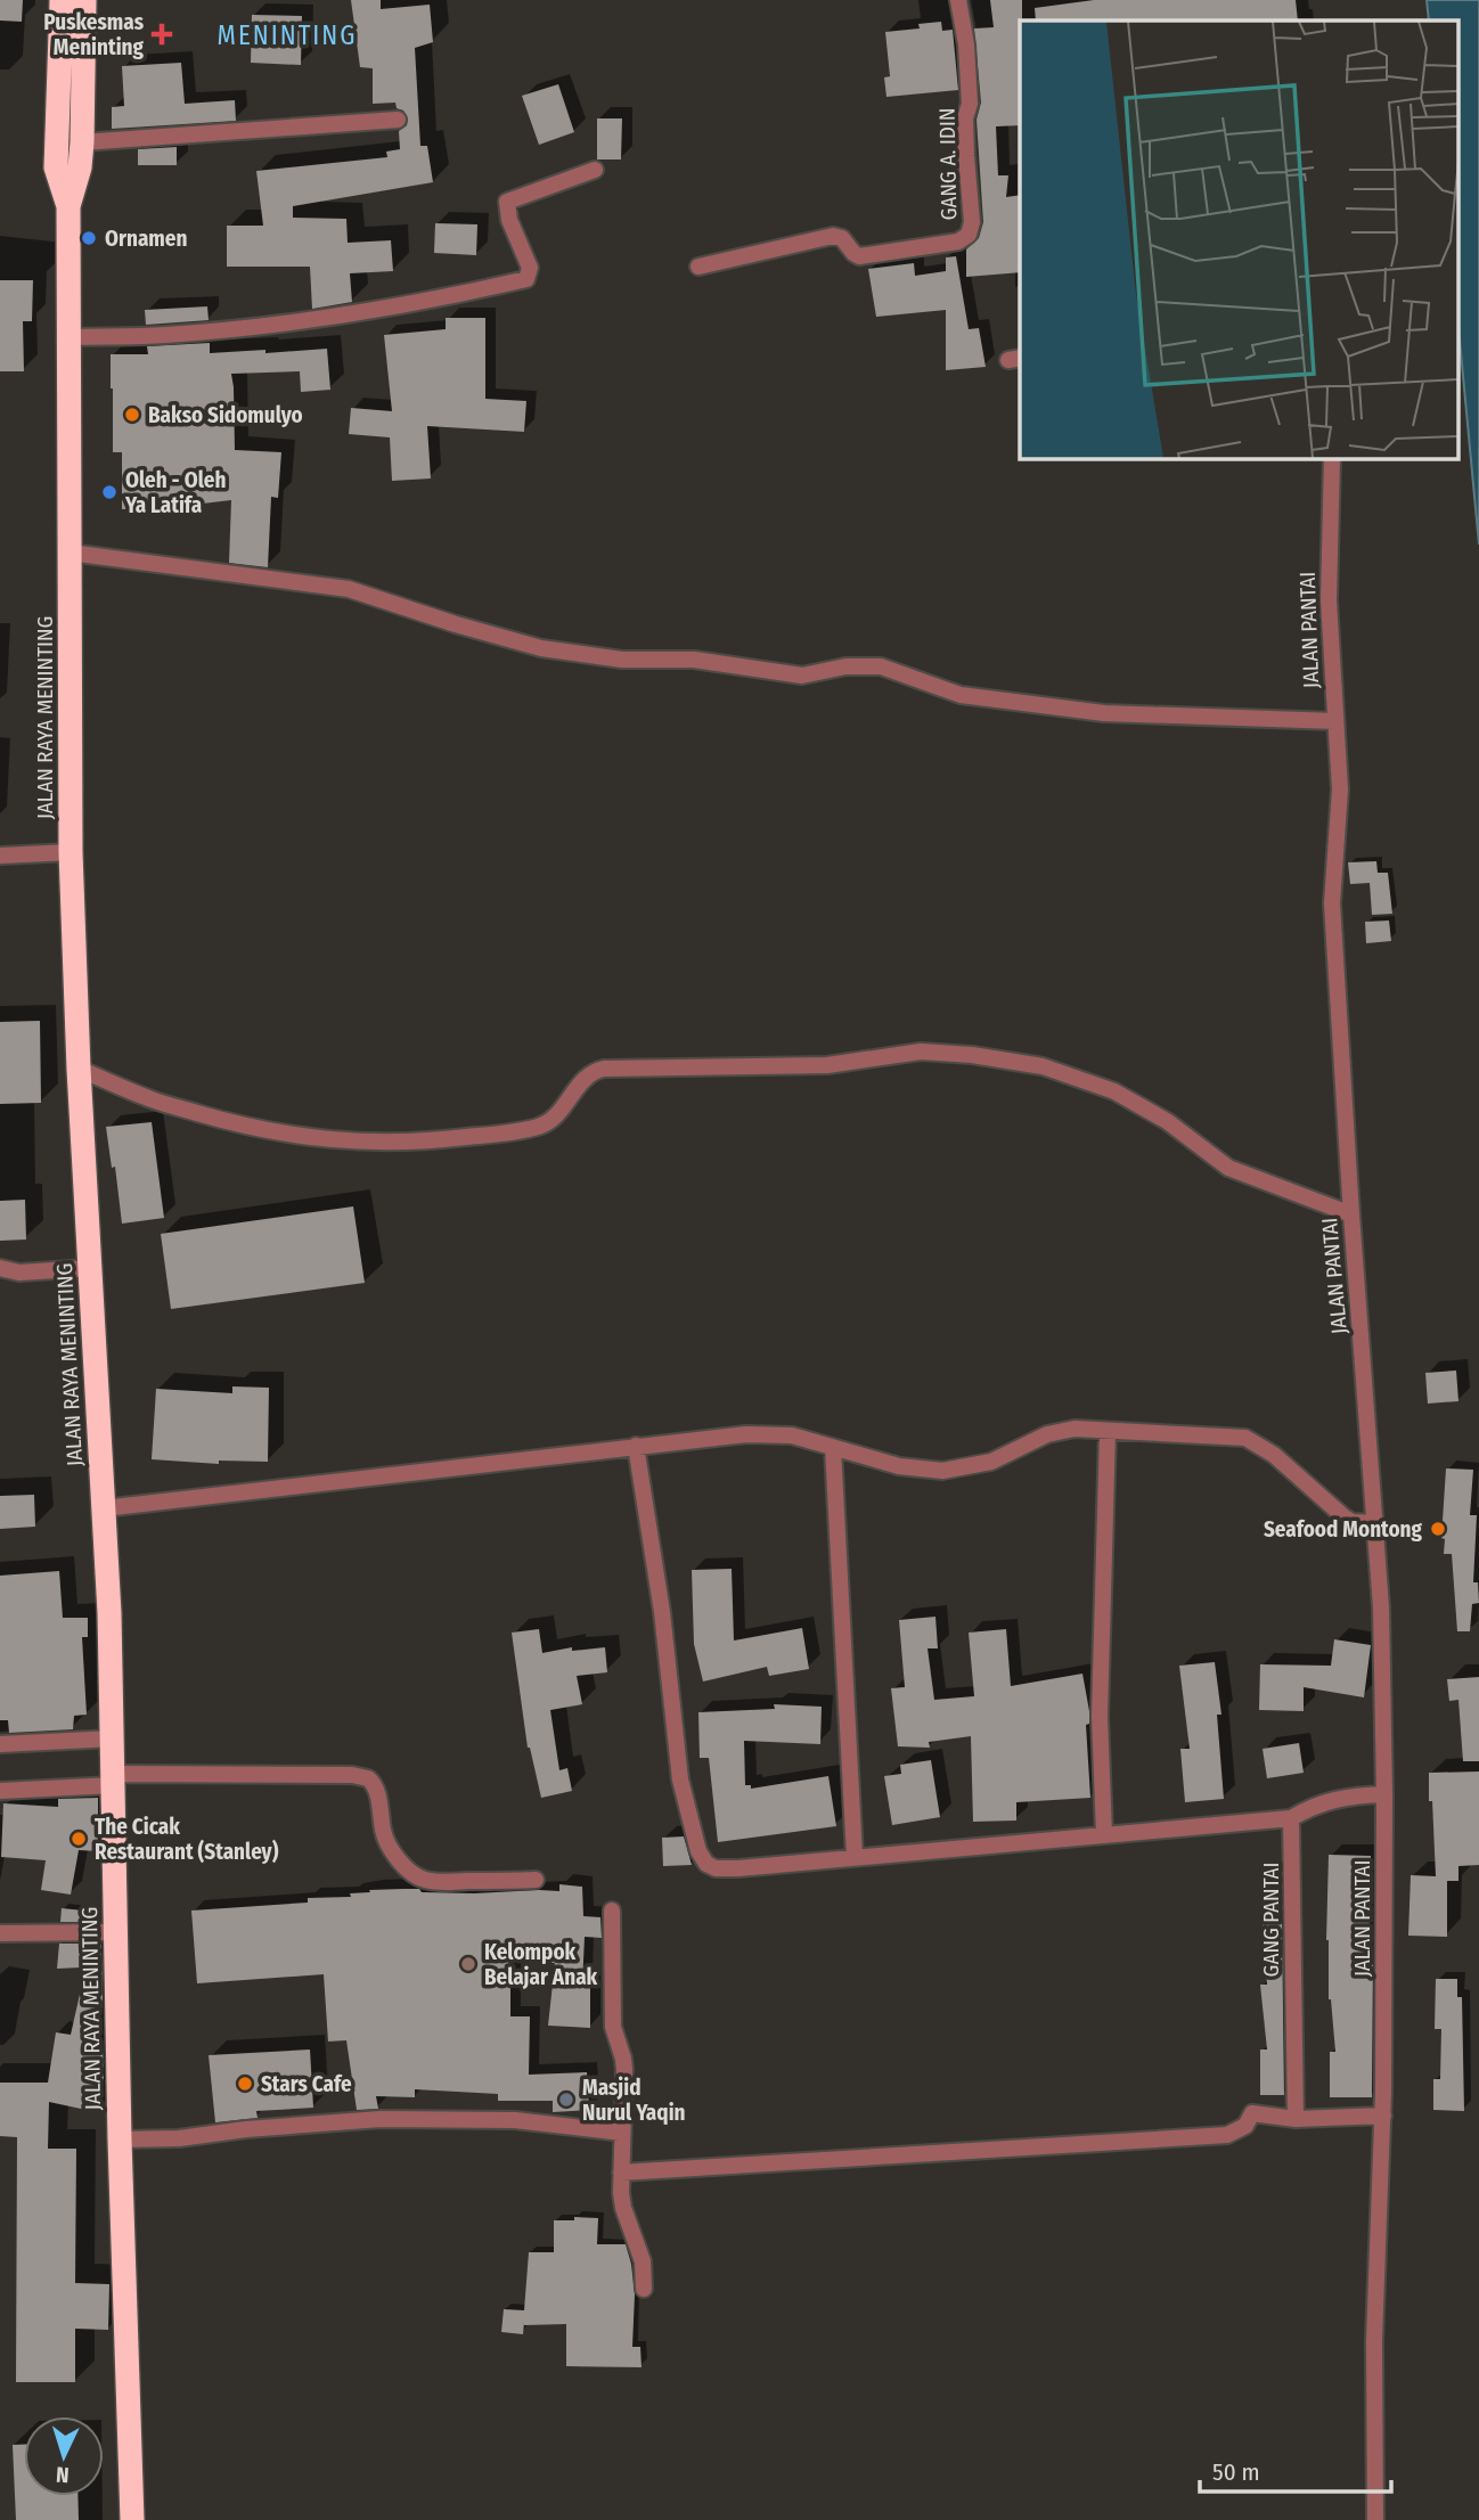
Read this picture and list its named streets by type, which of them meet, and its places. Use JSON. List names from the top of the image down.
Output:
{
  "streets": {
    "highway": ["JALAN RAYA MENINTING"],
    "street": ["GANG A. IDIN", "JALAN PANTAI", "GANG PANTAI"]
  },
  "districts": ["MENINTING"],
  "places": {
    "health": ["Puskesmas Meninting"],
    "other": [
      "Ornamen",
      "Bakso Sidomulyo",
      "Oleh - Oleh Ya Latifa",
      "Seafood Montong",
      "The Cicak Restaurant (Stanley)",
      "Kelompok Belajar Anak",
      "Stars Cafe",
      "Masjid Nurul Yaqin"
    ]
  },
  "scale_bar": "50 m",
  "north": "bottom"
}
